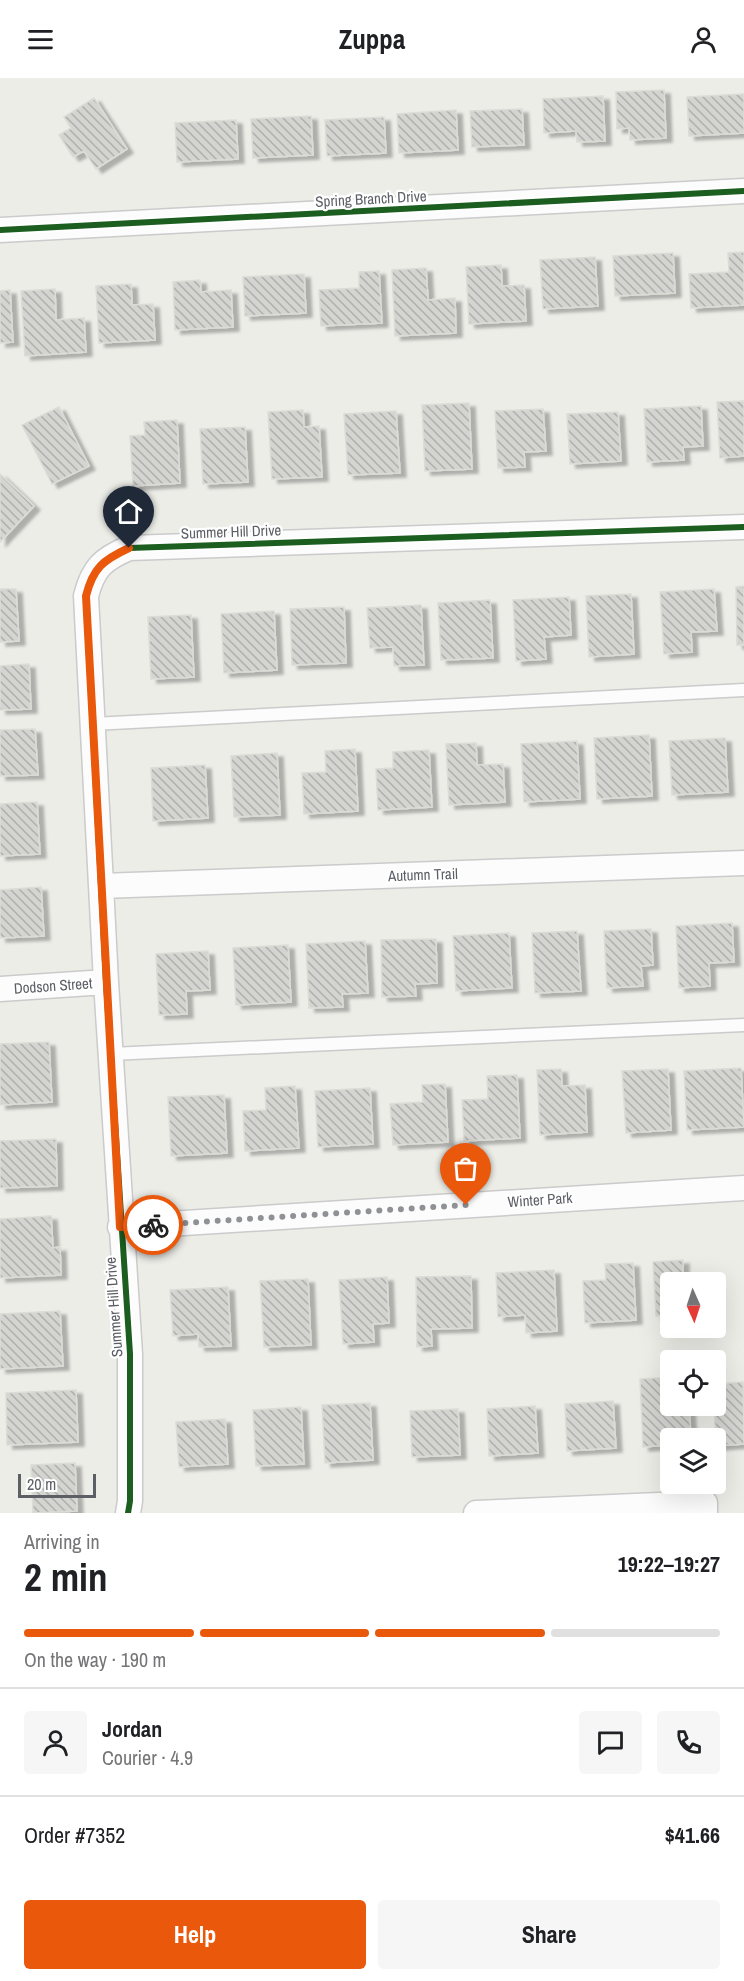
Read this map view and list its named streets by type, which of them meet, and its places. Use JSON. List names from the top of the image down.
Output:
{
  "streets": {
    "street": [
      "Spring Branch Drive",
      "Summer Hill Drive",
      "Autumn Trail",
      "Dodson Street",
      "Winter Park"
    ]
  },
  "crossings": [
    ["Summer Hill Drive", "Autumn Trail"],
    ["Summer Hill Drive", "Dodson Street"],
    ["Summer Hill Drive", "Winter Park"]
  ],
  "scale_bar": "20 m",
  "north": "bottom",
  "page": {
    "header": "Zuppa",
    "scale": "20 m",
    "heading": ["2 min", "Arriving in", "19:22–19:27"],
    "panel": [
      "Jordan",
      "Courier · 4.9",
      "Order #7352",
      "$41.66"
    ],
    "bar": "On the way · 190 m",
    "buttons": ["Help", "Share"]
  }
}
